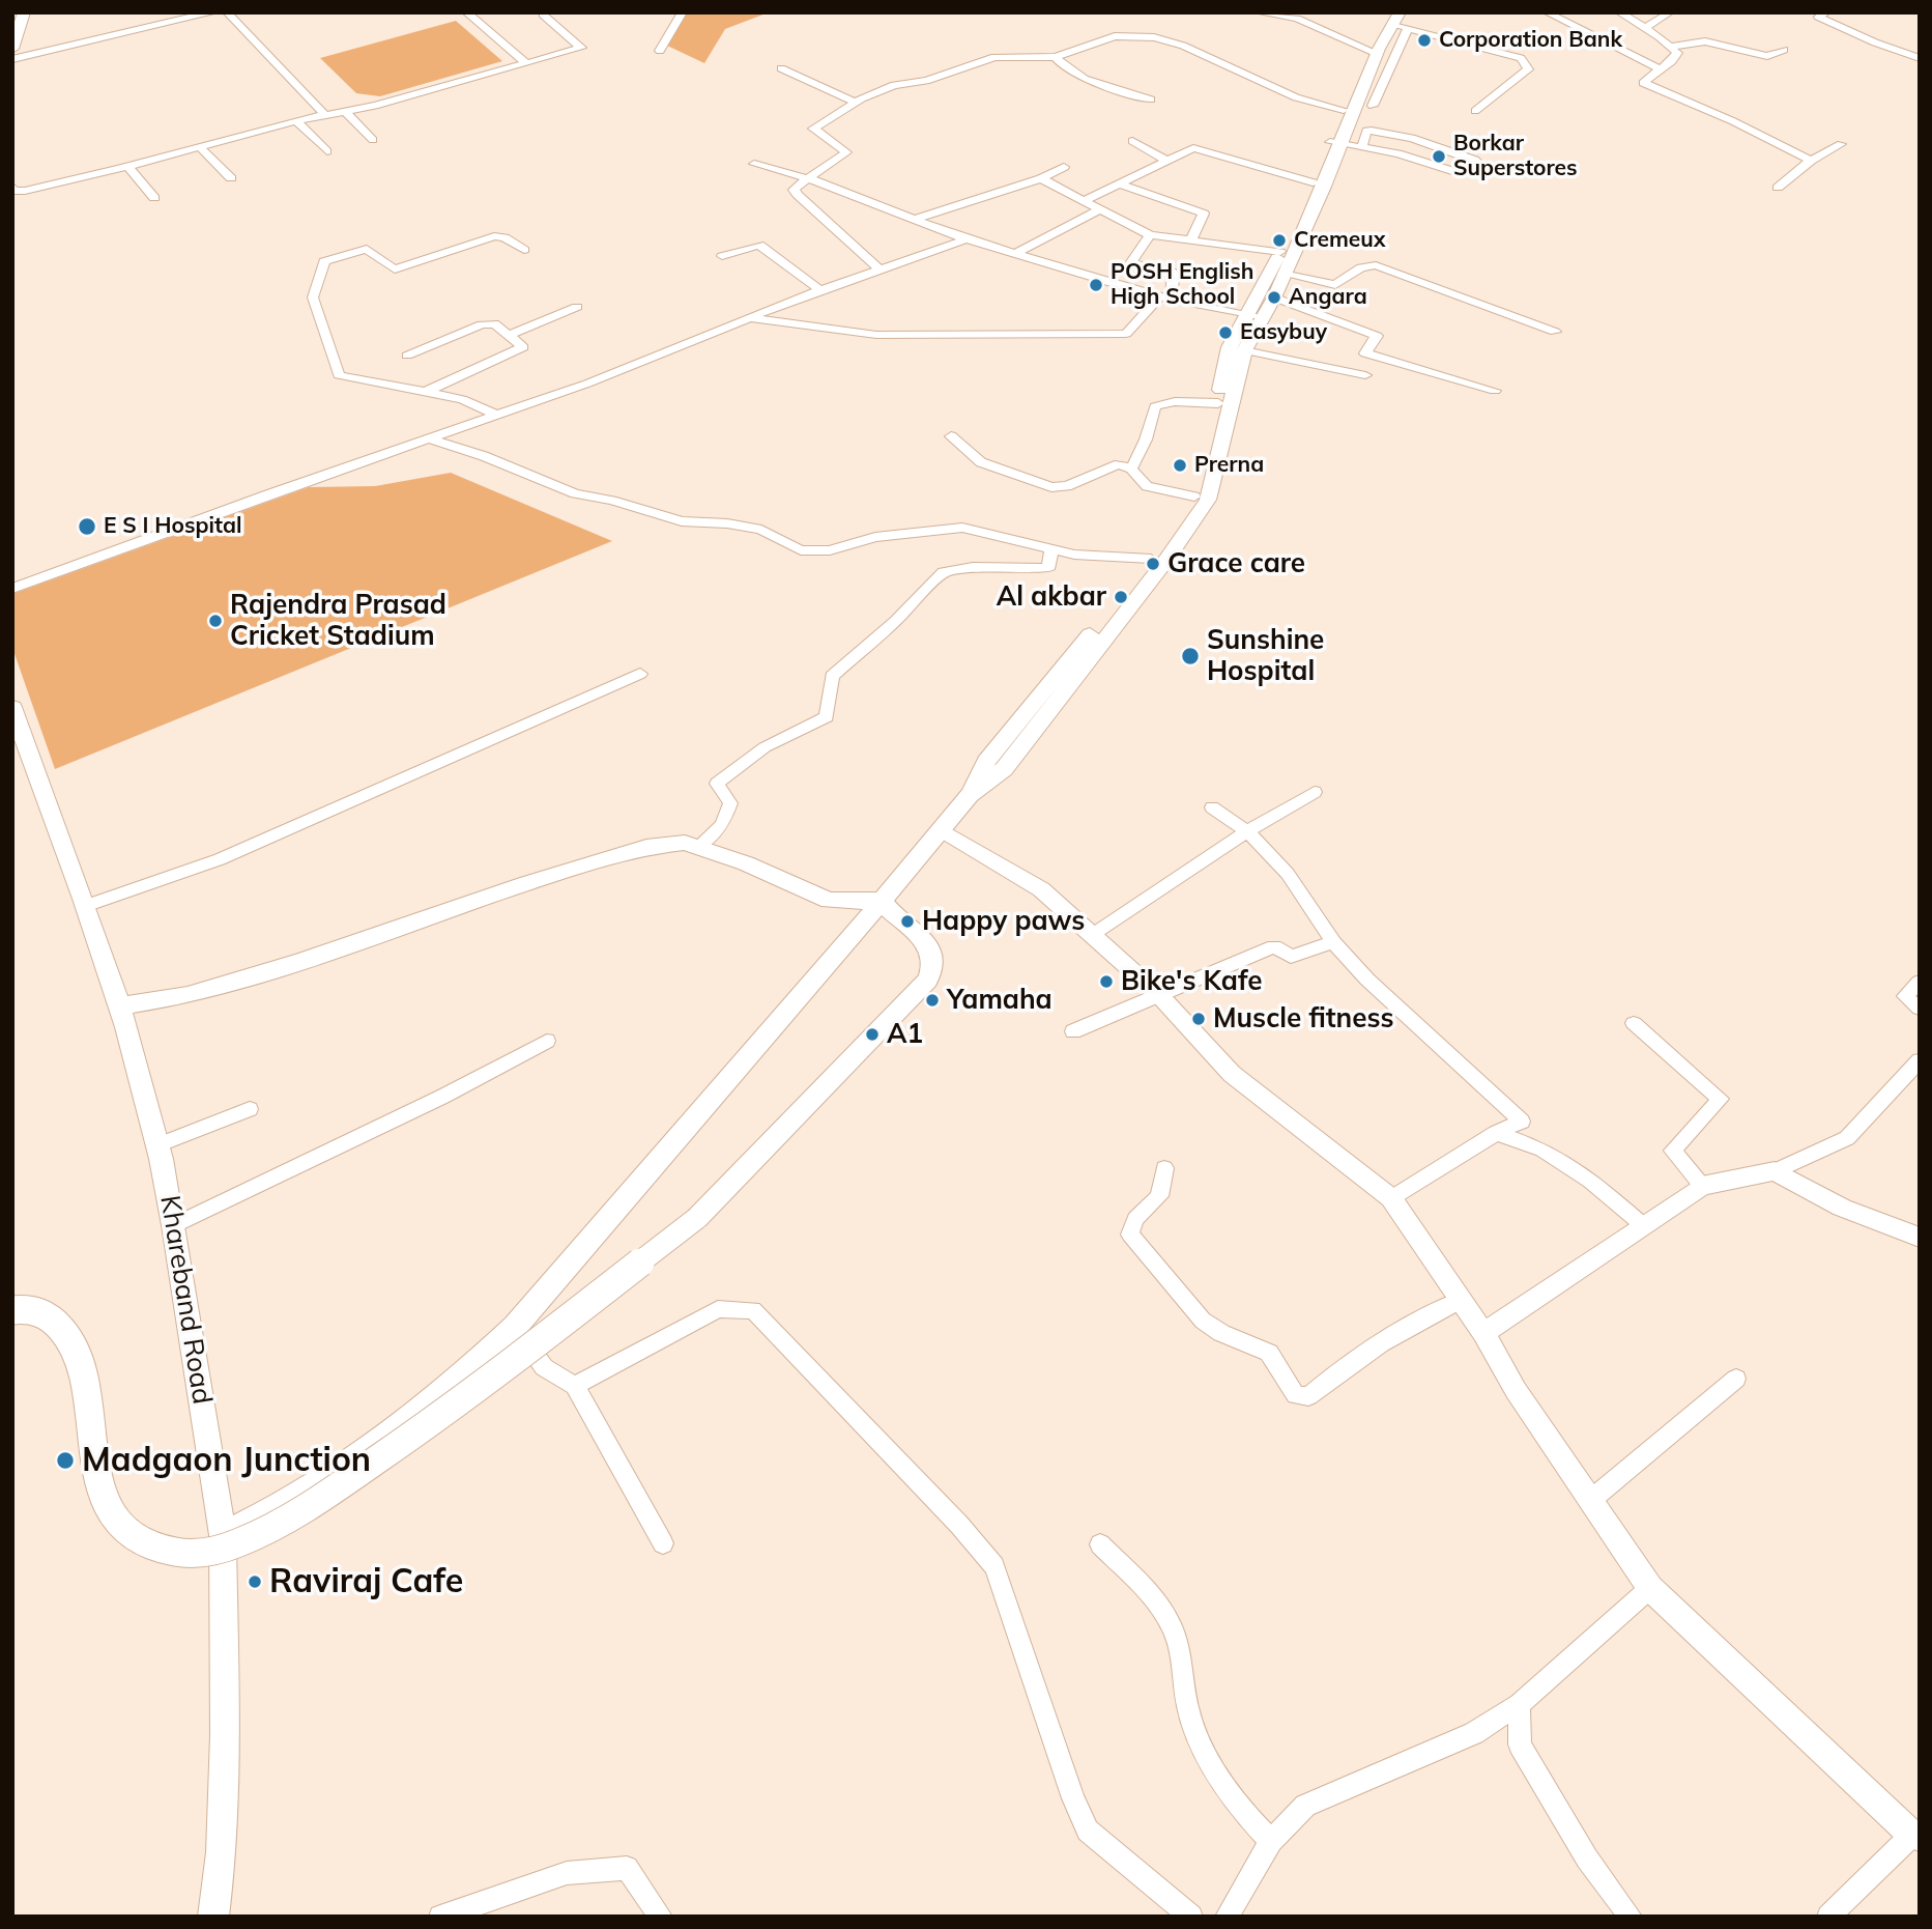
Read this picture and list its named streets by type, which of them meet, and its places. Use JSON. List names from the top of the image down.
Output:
{
  "streets": {
    "main road": ["Khareband Road"]
  },
  "places": [
    "Corporation Bank",
    "Borkar Superstores",
    "Cremeux",
    "POSH English High School",
    "Angara",
    "Easybuy",
    "Prerna",
    "E S I Hospital",
    "Grace care",
    "Al akbar",
    "Rajendra Prasad Cricket Stadium",
    "Sunshine Hospital",
    "Happy paws",
    "Bike's Kafe",
    "Yamaha",
    "Muscle fitness",
    "A1",
    "Madgaon Junction",
    "Raviraj Cafe"
  ]
}
